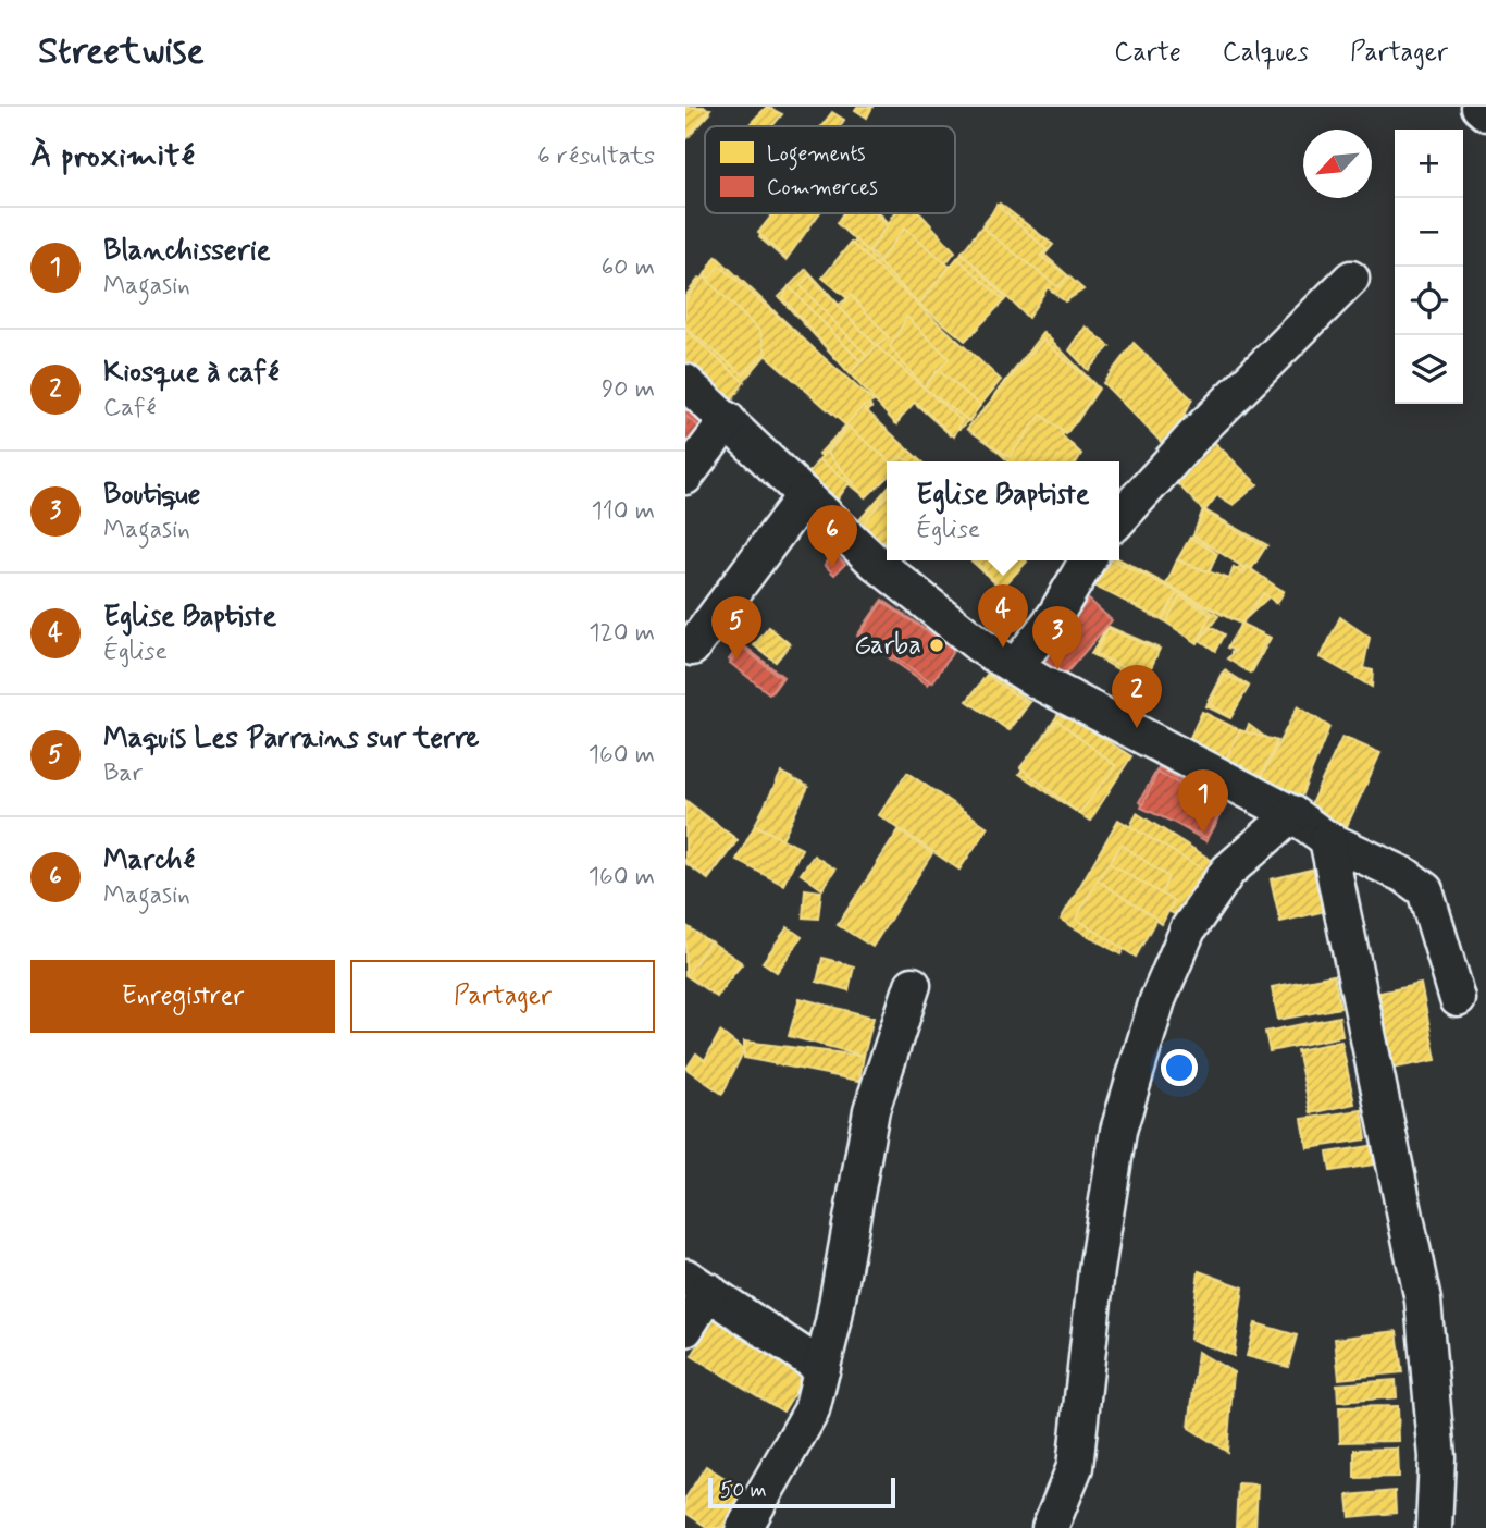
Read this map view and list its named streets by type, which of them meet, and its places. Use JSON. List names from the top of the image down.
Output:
{
  "places": ["Garba"],
  "legend": ["Logements", "Commerces"],
  "scale_bar": "50 m",
  "north": "bottom left",
  "page": {
    "header": "Streetwise",
    "nav": ["Carte", "Calques", "Partager"],
    "heading": ["À proximité", "6 résultats"],
    "map_buttons": ["+", "−"],
    "list": [
      {
        "mark": "1",
        "name": "Blanchisserie",
        "note": "Magasin",
        "value": "60 m"
      },
      {
        "mark": "2",
        "name": "Kiosque à café",
        "note": "Café",
        "value": "90 m"
      },
      {
        "mark": "3",
        "name": "Boutique",
        "note": "Magasin",
        "value": "110 m"
      },
      {
        "mark": "4",
        "name": "Eglise Baptiste",
        "note": "Église",
        "value": "120 m"
      },
      {
        "mark": "5",
        "name": "Maquis Les Parrains sur terre",
        "note": "Bar",
        "value": "160 m"
      },
      {
        "mark": "6",
        "name": "Marché",
        "note": "Magasin",
        "value": "160 m"
      }
    ],
    "popup": ["Eglise Baptiste", "Église"],
    "pins": [
      "6",
      "4",
      "5",
      "3",
      "2",
      "1"
    ],
    "buttons": ["Enregistrer", "Partager"],
    "scale": "50 m"
  }
}
